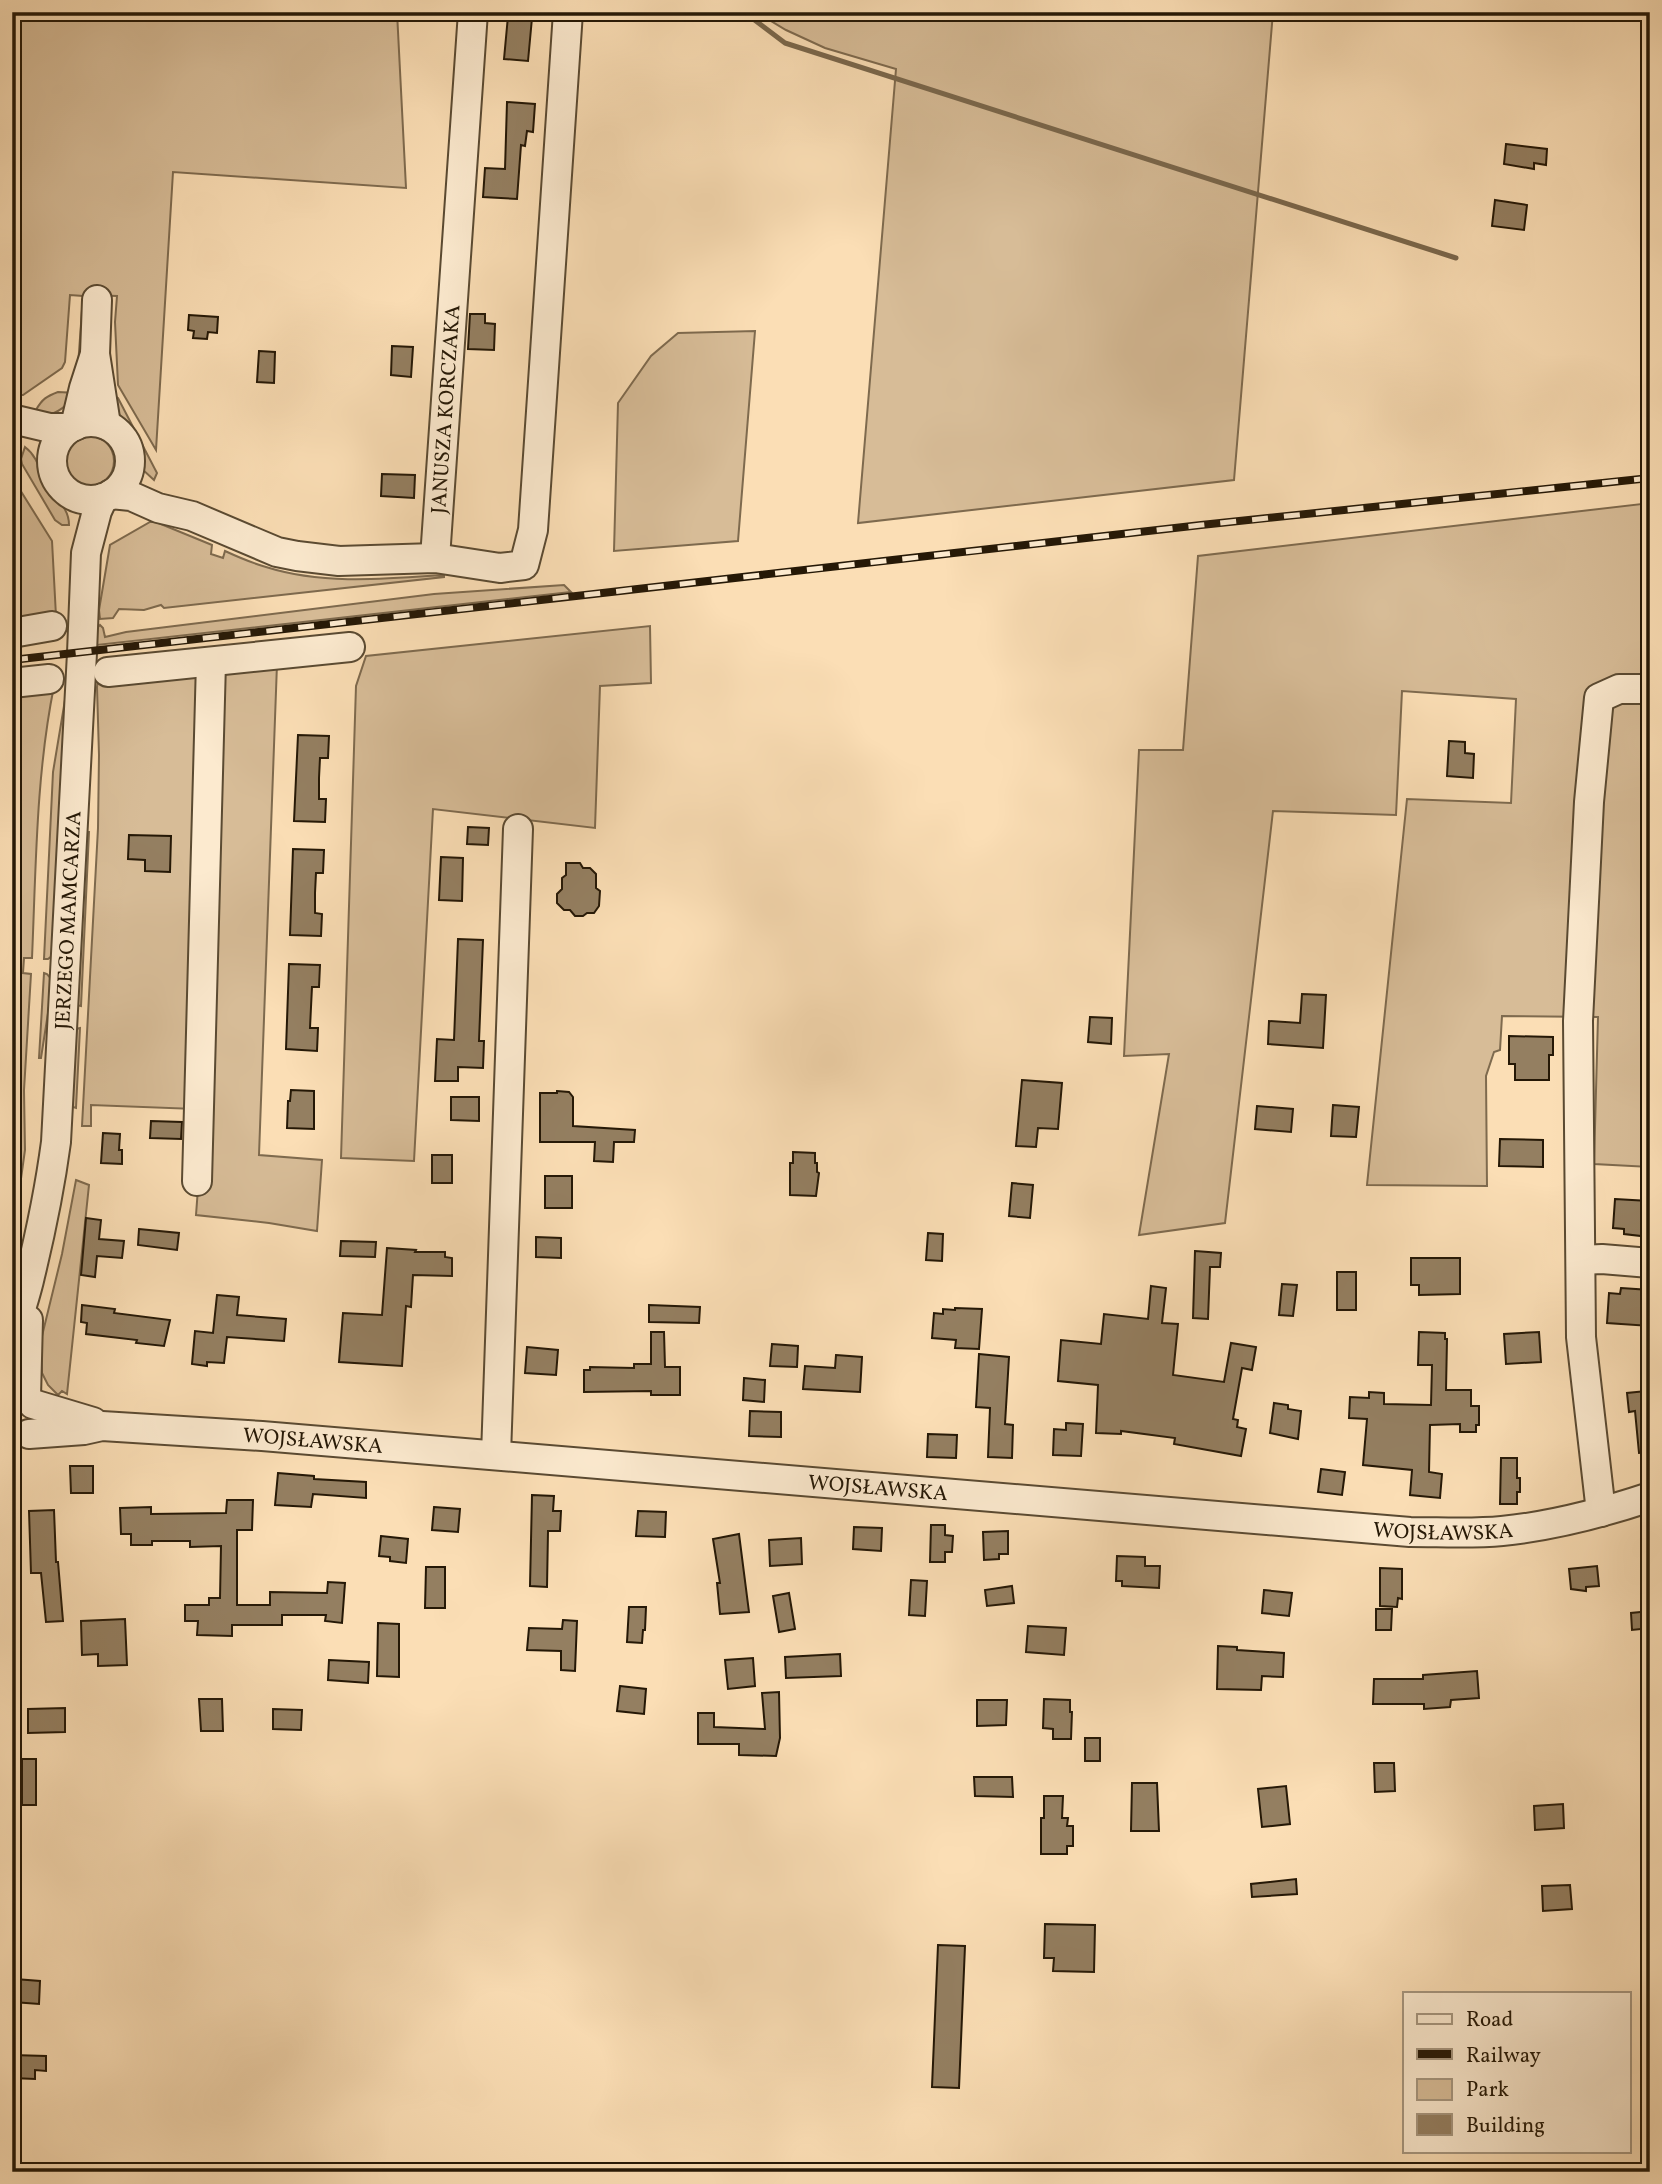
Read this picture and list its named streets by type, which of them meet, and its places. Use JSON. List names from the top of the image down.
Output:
{
  "streets": {
    "street": ["JANUSZA KORCZAKA", "JERZEGO MAMCARZA", "WOJSŁAWSKA"]
  },
  "crossings": [
    ["JERZEGO MAMCARZA", "WOJSŁAWSKA"]
  ],
  "legend": [
    "Road",
    "Railway",
    "Park",
    "Building"
  ]
}
